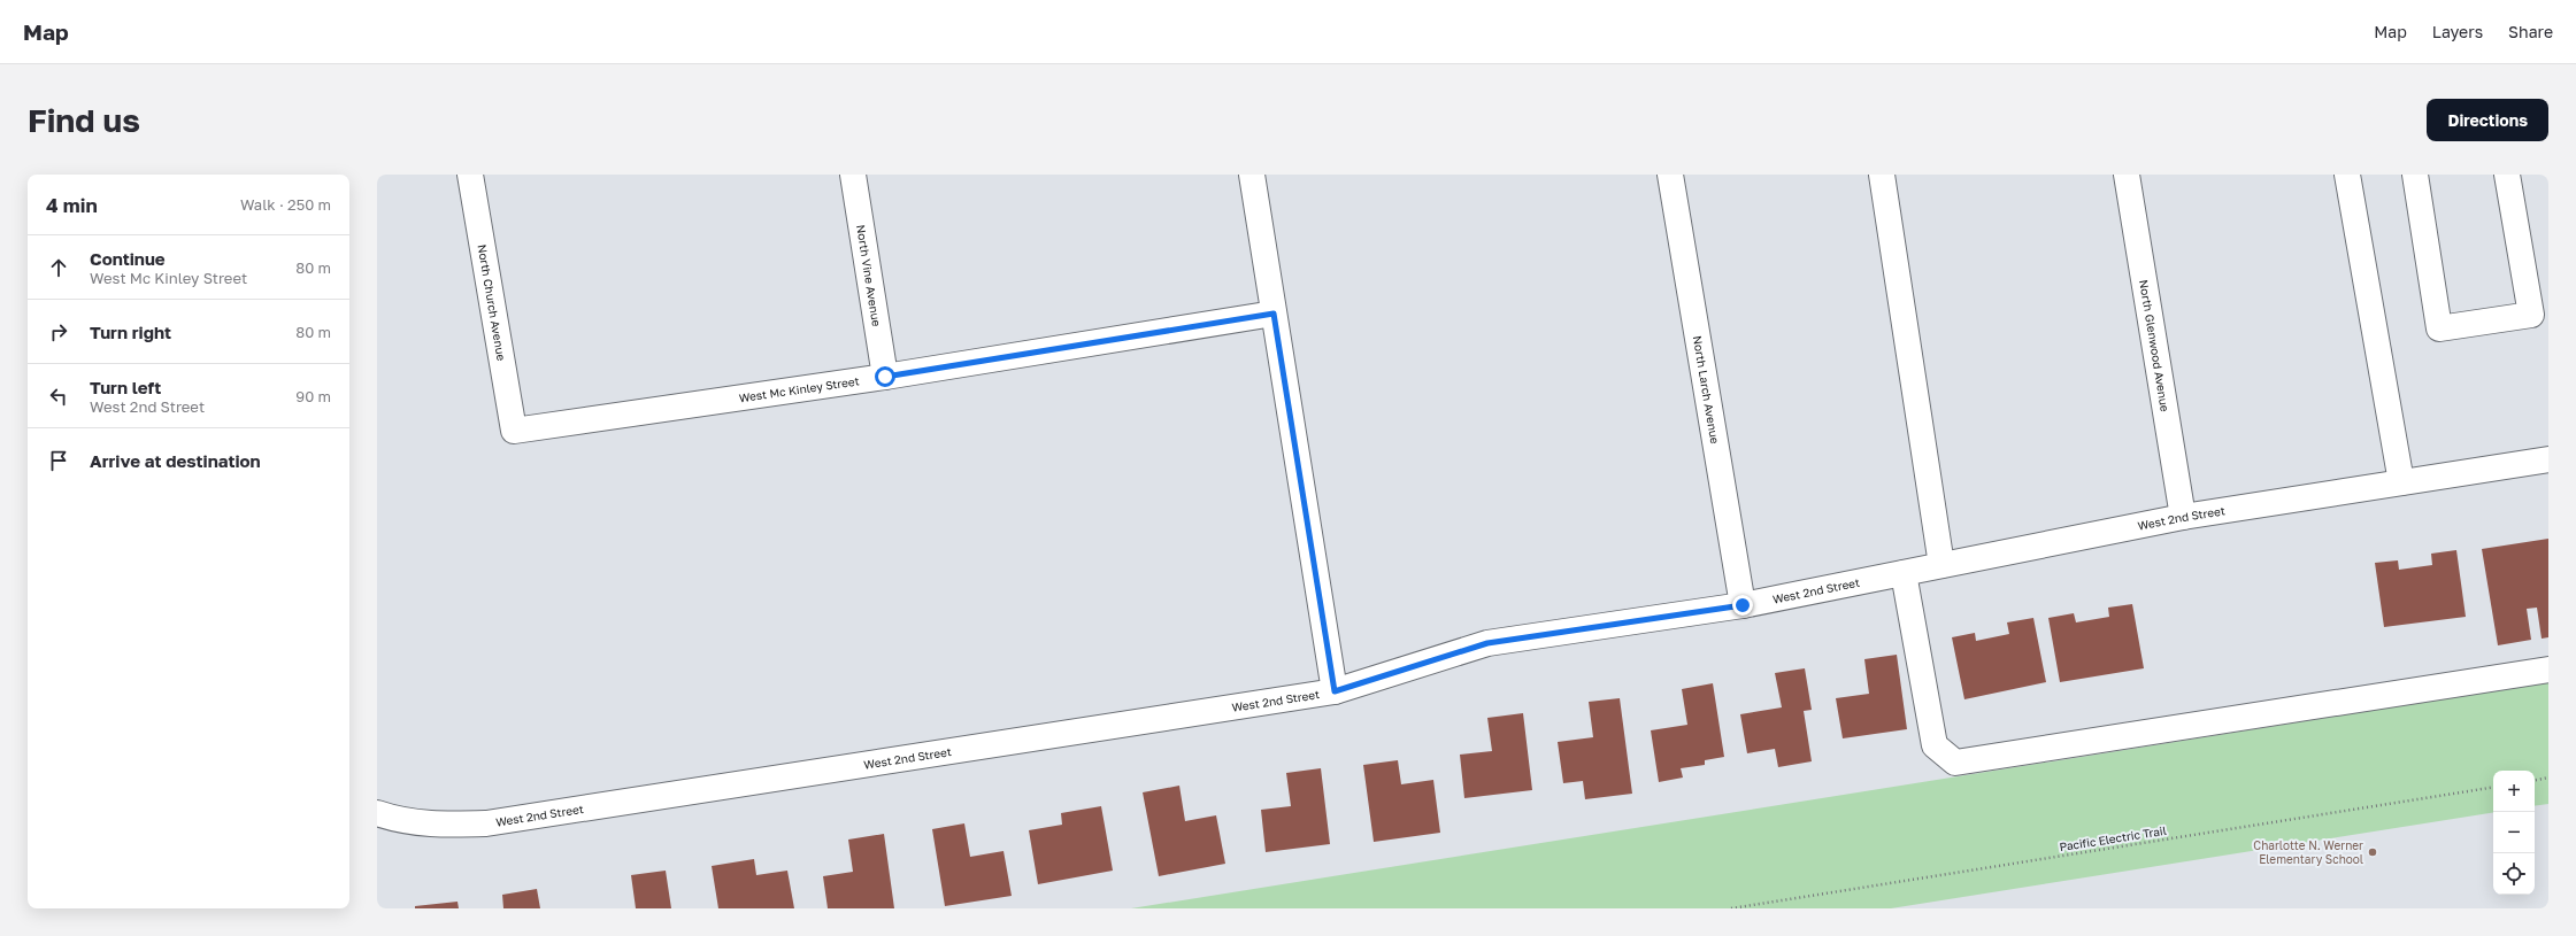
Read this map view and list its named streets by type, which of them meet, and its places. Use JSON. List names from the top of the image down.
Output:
{
  "streets": {
    "street": [
      "North Vine Avenue",
      "North Church Avenue",
      "North Glenwood Avenue",
      "West Mc Kinley Street",
      "North Larch Avenue",
      "West 2nd Street"
    ],
    "path": ["Pacific Electric Trail"]
  },
  "crossings": [
    ["North Vine Avenue", "West Mc Kinley Street"],
    ["North Church Avenue", "West Mc Kinley Street"],
    ["North Glenwood Avenue", "West 2nd Street"],
    ["North Larch Avenue", "West 2nd Street"]
  ],
  "places": ["Charlotte N. Werner Elementary School"],
  "page": {
    "header": "Map",
    "nav": ["Map", "Layers", "Share"],
    "buttons": "Directions",
    "title": "Find us",
    "heading": ["4 min", "Walk · 250 m"],
    "list": [
      ["Continue", "West Mc Kinley Street", "80 m"],
      ["Turn right", "80 m"],
      ["Turn left", "West 2nd Street", "90 m"],
      "Arrive at destination"
    ],
    "map_buttons": ["+", "−"]
  }
}
